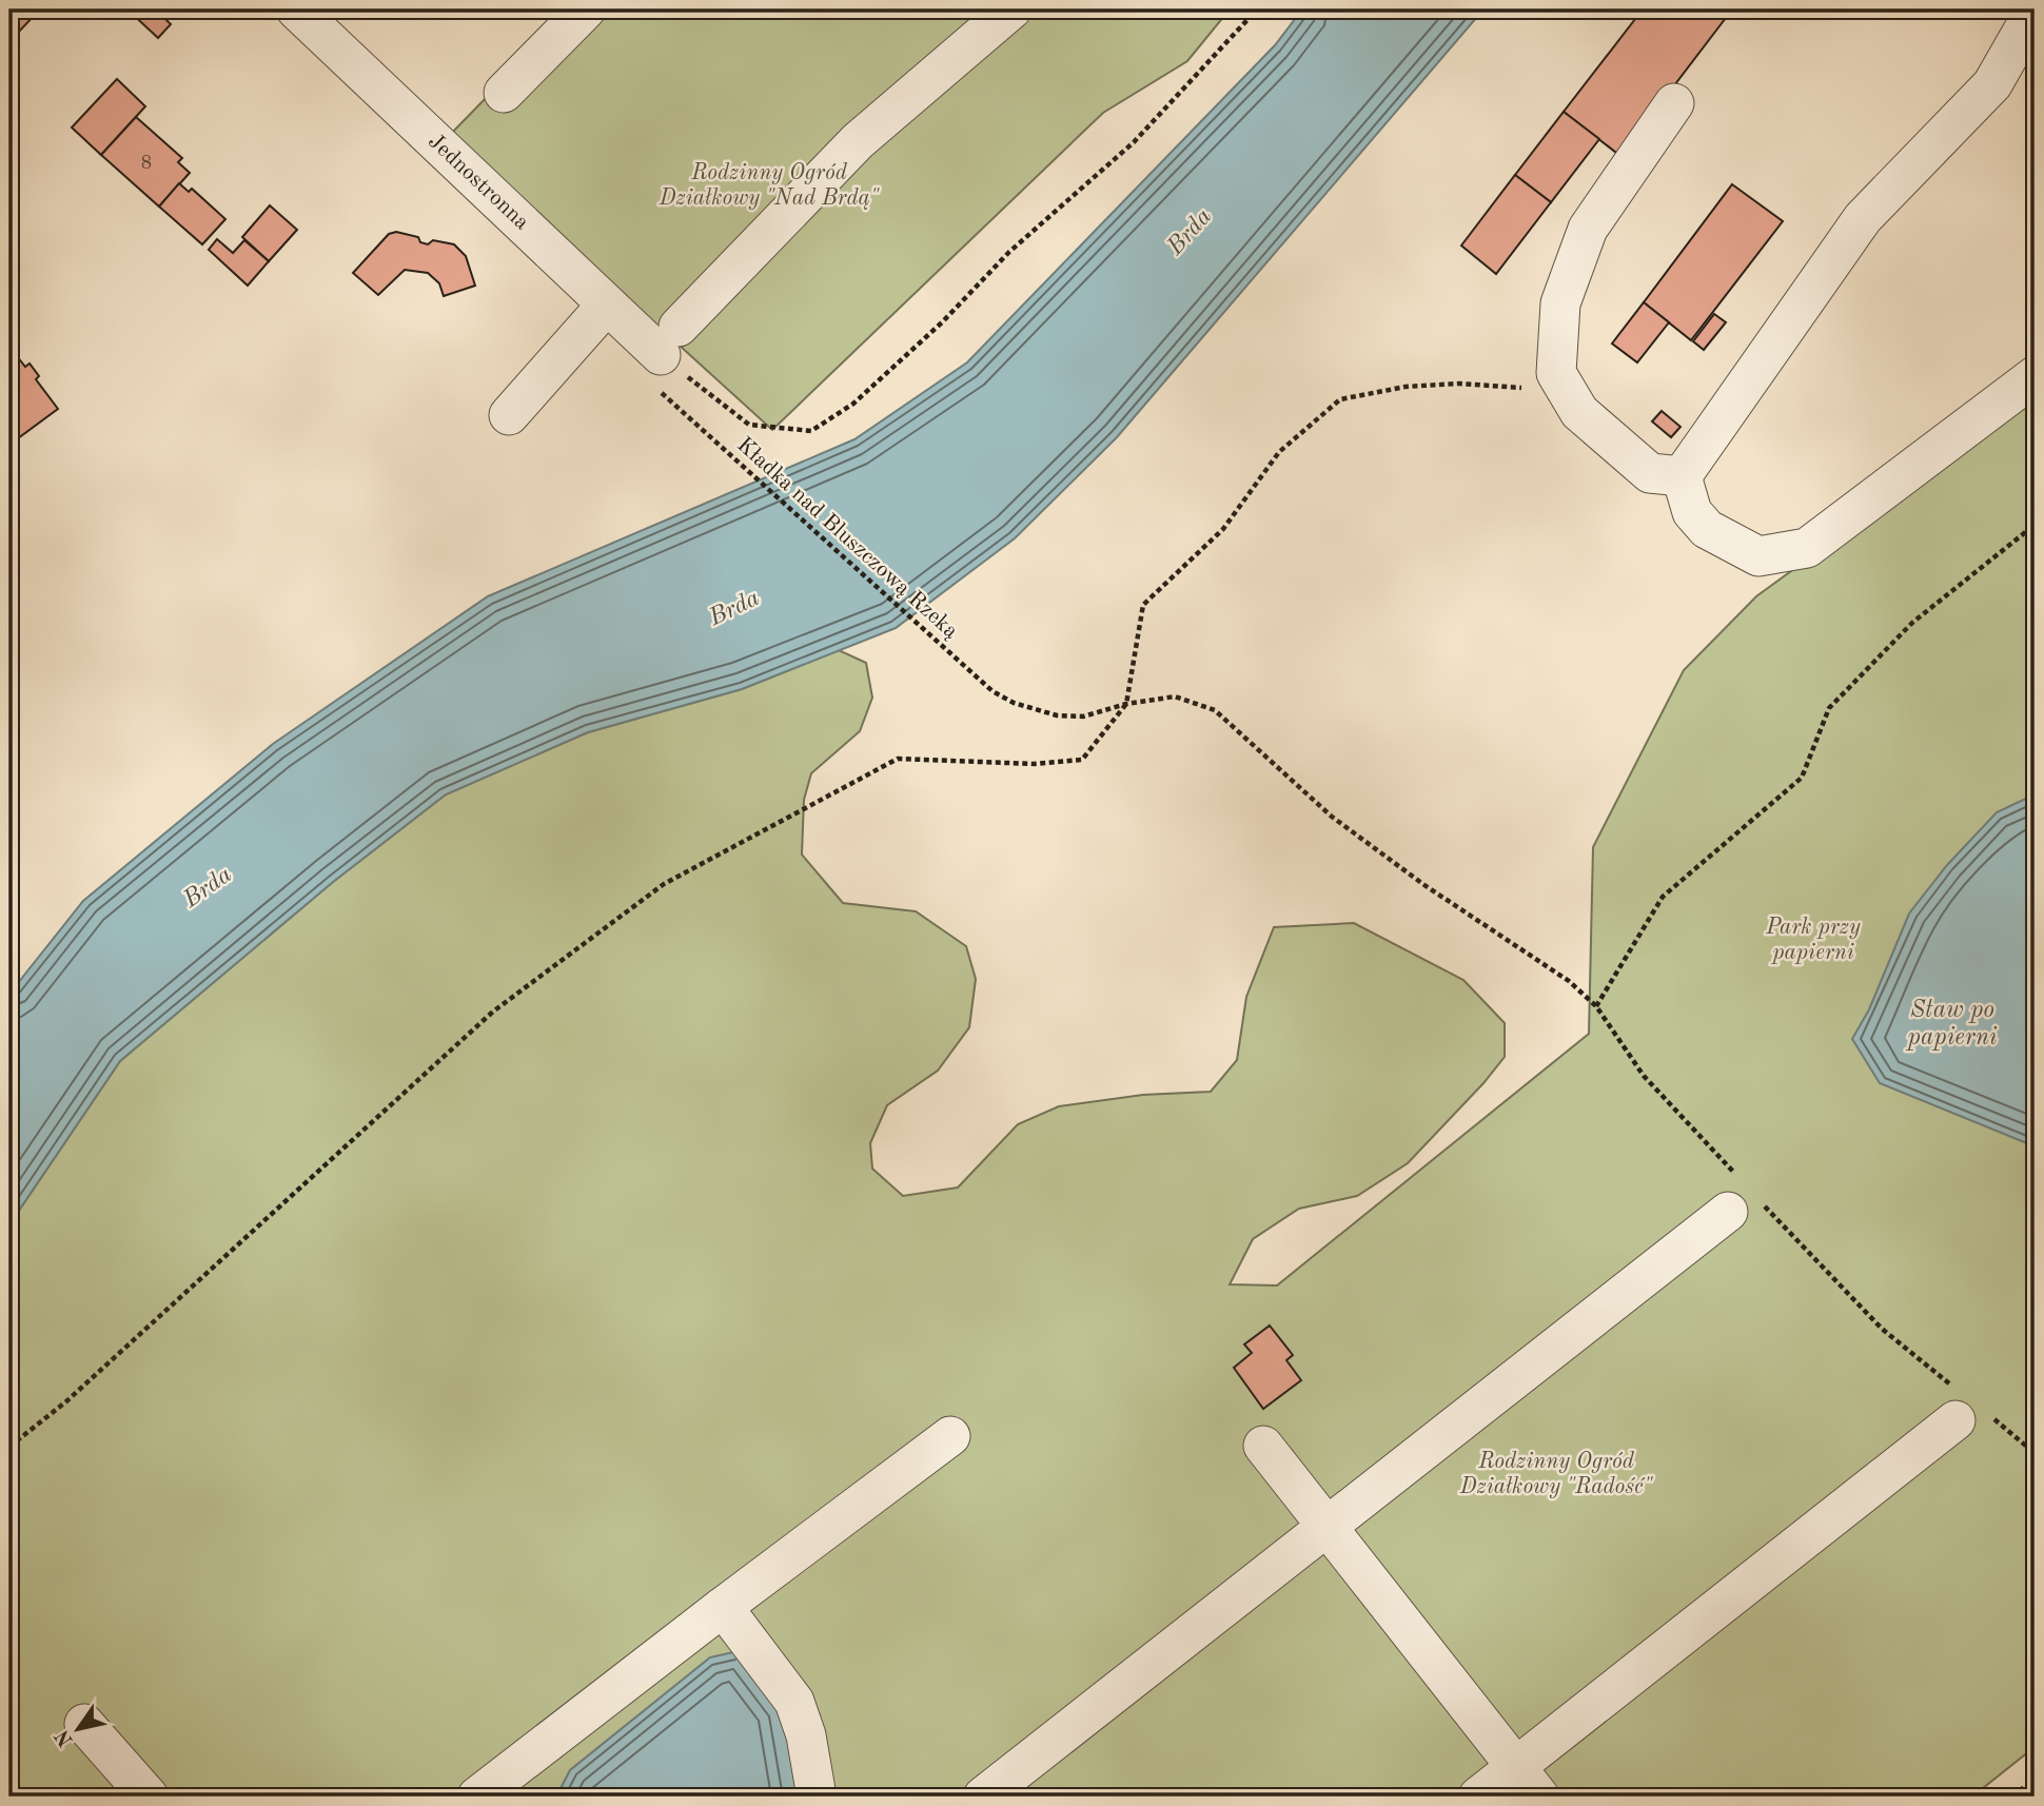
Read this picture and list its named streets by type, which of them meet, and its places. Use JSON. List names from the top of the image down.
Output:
{
  "streets": {
    "street": ["Jednostronna"],
    "path": ["Kładka nad Bluszczową Rzeką"]
  },
  "water": ["Brda", "Staw po papierni"],
  "parks": ["Rodzinny Ogród Działkowy \"Nad Brdą\"", "Park przy papierni", "Rodzinny Ogród Działkowy \"Radość\""],
  "house_numbers": ["8"],
  "north": "bottom left"
}
